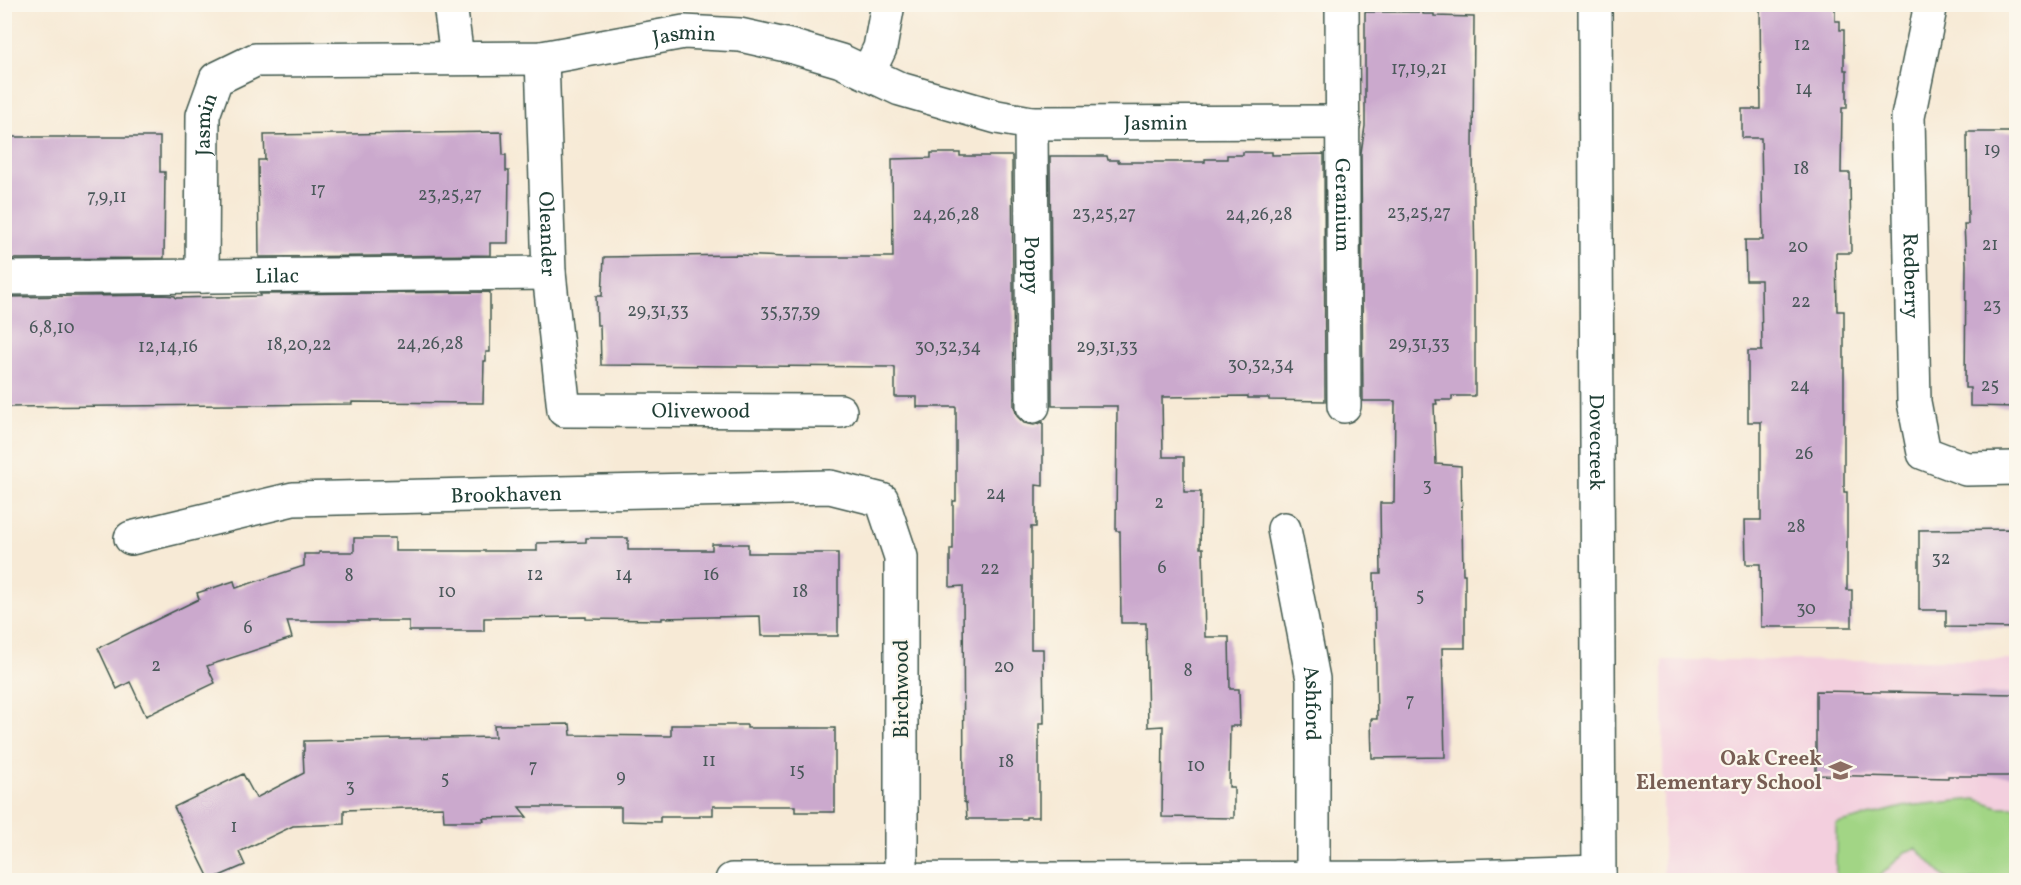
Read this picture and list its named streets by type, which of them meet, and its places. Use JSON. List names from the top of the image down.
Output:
{
  "streets": {
    "street": [
      "Jasmin",
      "Geranium",
      "Oleander",
      "Poppy",
      "Lilac",
      "Redberry",
      "Olivewood",
      "Dovecreek",
      "Brookhaven",
      "Birchwood",
      "Ashford"
    ]
  },
  "crossings": [
    ["Jasmin", "Geranium"],
    ["Jasmin", "Oleander"],
    ["Jasmin", "Poppy"],
    ["Jasmin", "Lilac"],
    ["Oleander", "Lilac"],
    ["Oleander", "Olivewood"],
    ["Brookhaven", "Birchwood"]
  ],
  "places": {
    "school or university": ["Oak Creek Elementary School"]
  },
  "house_numbers": [
    "12",
    "17,19,21",
    "14",
    "19",
    "18",
    "17",
    "23,25,27",
    "7,9,11",
    "23,25,27",
    "23,25,27",
    "24,26,28",
    "24,26,28",
    "21",
    "20",
    "22",
    "23",
    "29,31,33",
    "35,37,39",
    "6,8,10",
    "24,26,28",
    "29,31,33",
    "18,20,22",
    "12,14,16",
    "30,32,34",
    "29,31,33",
    "30,32,34",
    "24",
    "25",
    "26",
    "3",
    "24",
    "2",
    "28",
    "32",
    "6",
    "22",
    "12",
    "14",
    "16",
    "8",
    "10",
    "18",
    "5",
    "30",
    "6",
    "2",
    "20",
    "8",
    "7",
    "11",
    "18",
    "10",
    "7",
    "15",
    "9",
    "5",
    "3",
    "1"
  ]
}
